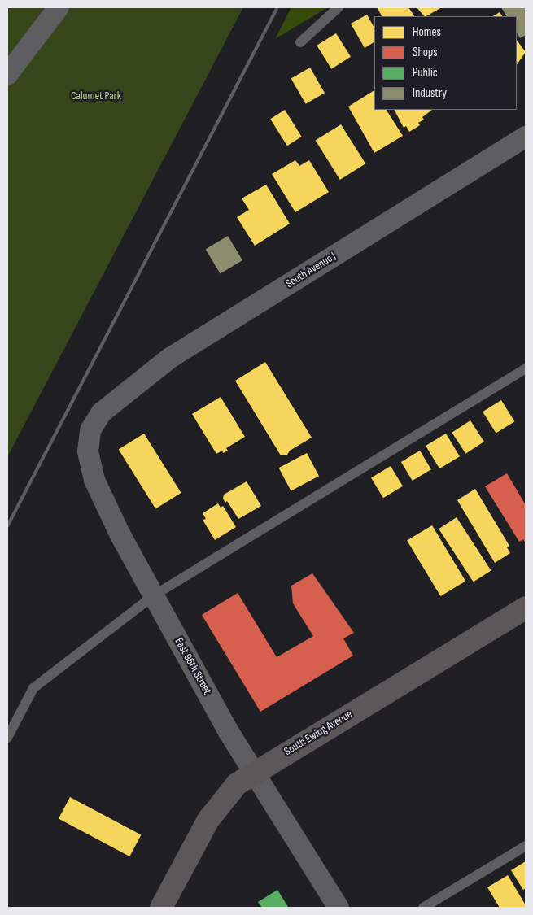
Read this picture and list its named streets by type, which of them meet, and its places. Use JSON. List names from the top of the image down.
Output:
{
  "streets": {
    "main road": ["South Ewing Avenue"],
    "street": ["South Avenue J", "East 96th Street"]
  },
  "crossings": [
    ["South Avenue J", "East 96th Street"],
    ["East 96th Street", "South Ewing Avenue"]
  ],
  "parks": ["Calumet Park"],
  "legend": [
    "Homes",
    "Shops",
    "Public",
    "Industry"
  ]
}
